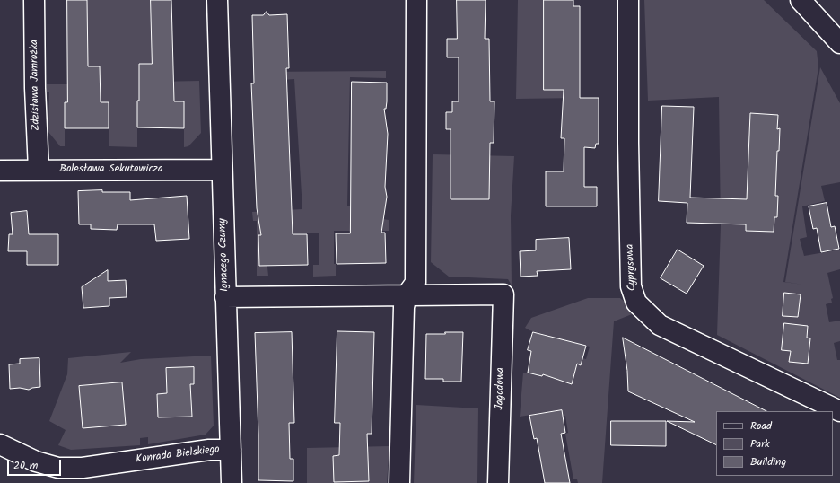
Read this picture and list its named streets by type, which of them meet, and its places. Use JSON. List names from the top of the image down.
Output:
{
  "streets": {
    "street": [
      "Zdzisława Jamrożka",
      "Bolesława Sekutowicza",
      "Ignacego Czumy",
      "Cyprysowa",
      "Jagodowa",
      "Konrada Bielskiego"
    ]
  },
  "crossings": [
    ["Zdzisława Jamrożka", "Bolesława Sekutowicza"],
    ["Bolesława Sekutowicza", "Ignacego Czumy"],
    ["Ignacego Czumy", "Jagodowa"]
  ],
  "legend": ["Road", "Park", "Building"],
  "scale_bar": "20 m"
}
